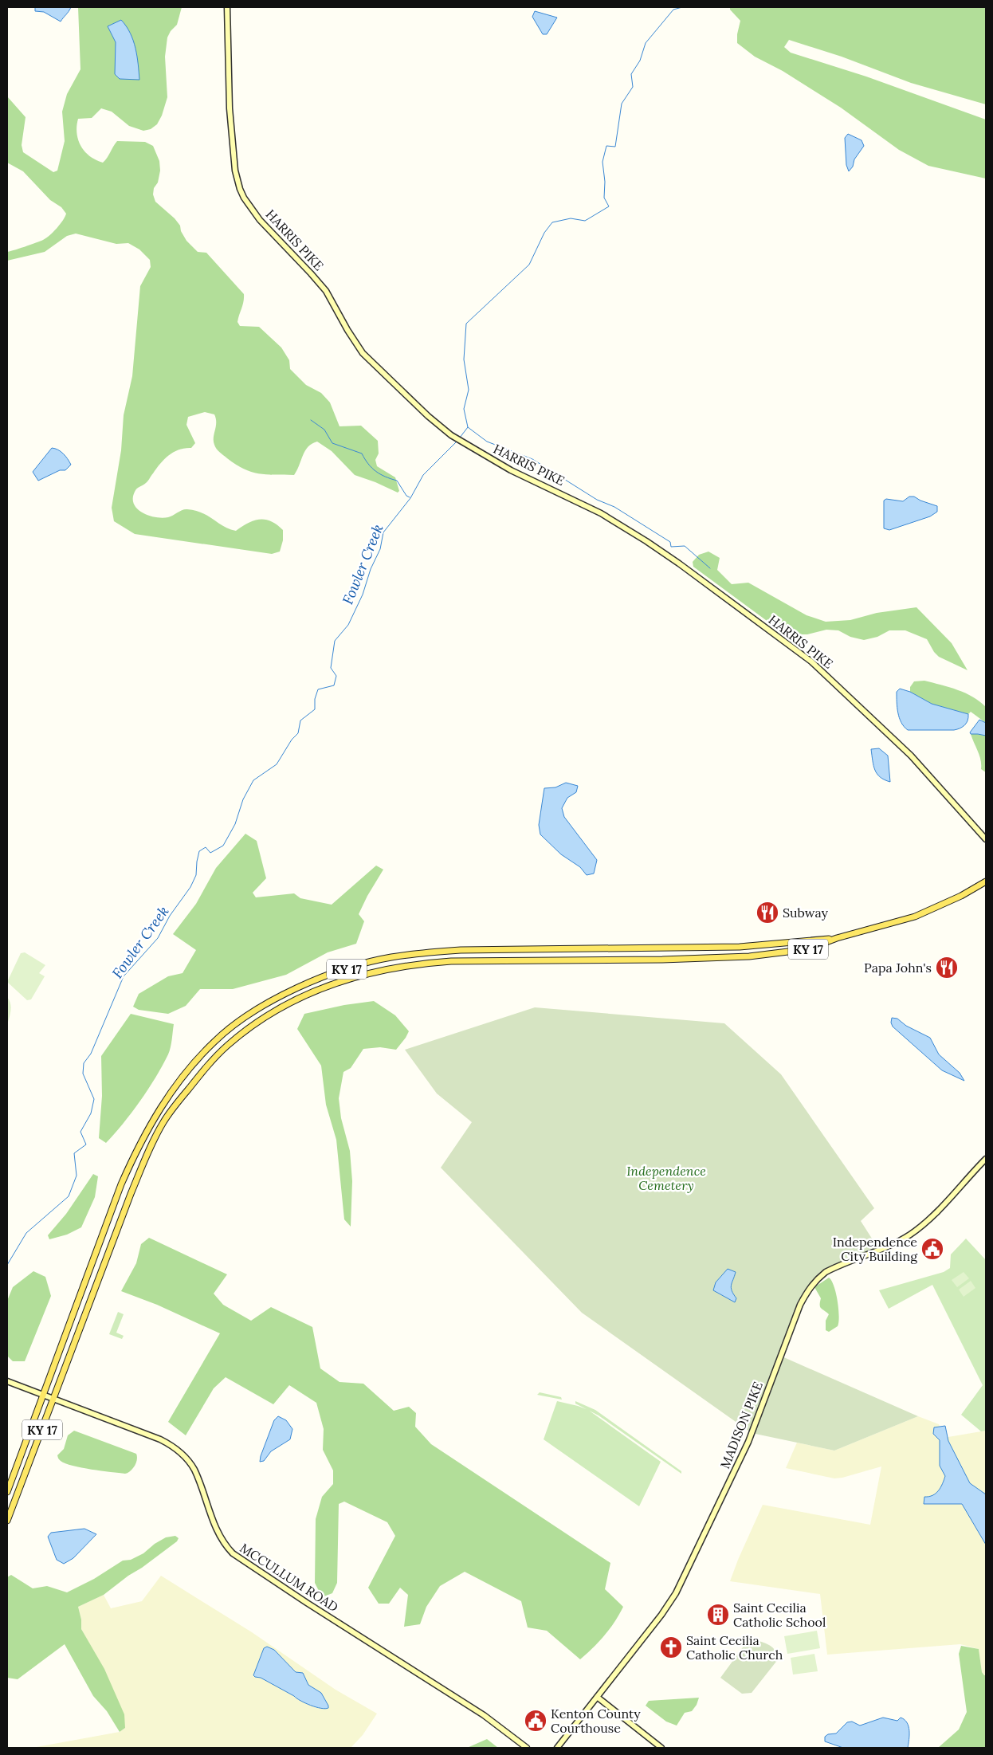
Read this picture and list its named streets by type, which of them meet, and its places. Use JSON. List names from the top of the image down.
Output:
{
  "streets": {
    "main road": [
      "HARRIS PIKE",
      "KY 17",
      "MADISON PIKE",
      "MCCULLUM ROAD"
    ]
  },
  "crossings": [
    ["KY 17", "MCCULLUM ROAD"]
  ],
  "water": ["Fowler Creek"],
  "parks": ["Independence Cemetery"],
  "places": {
    "restaurant": ["Subway", "Papa John's"],
    "public building": ["Independence City Building", "Kenton County Courthouse"],
    "building": ["Saint Cecilia Catholic School"],
    "church": ["Saint Cecilia Catholic Church"]
  }
}
